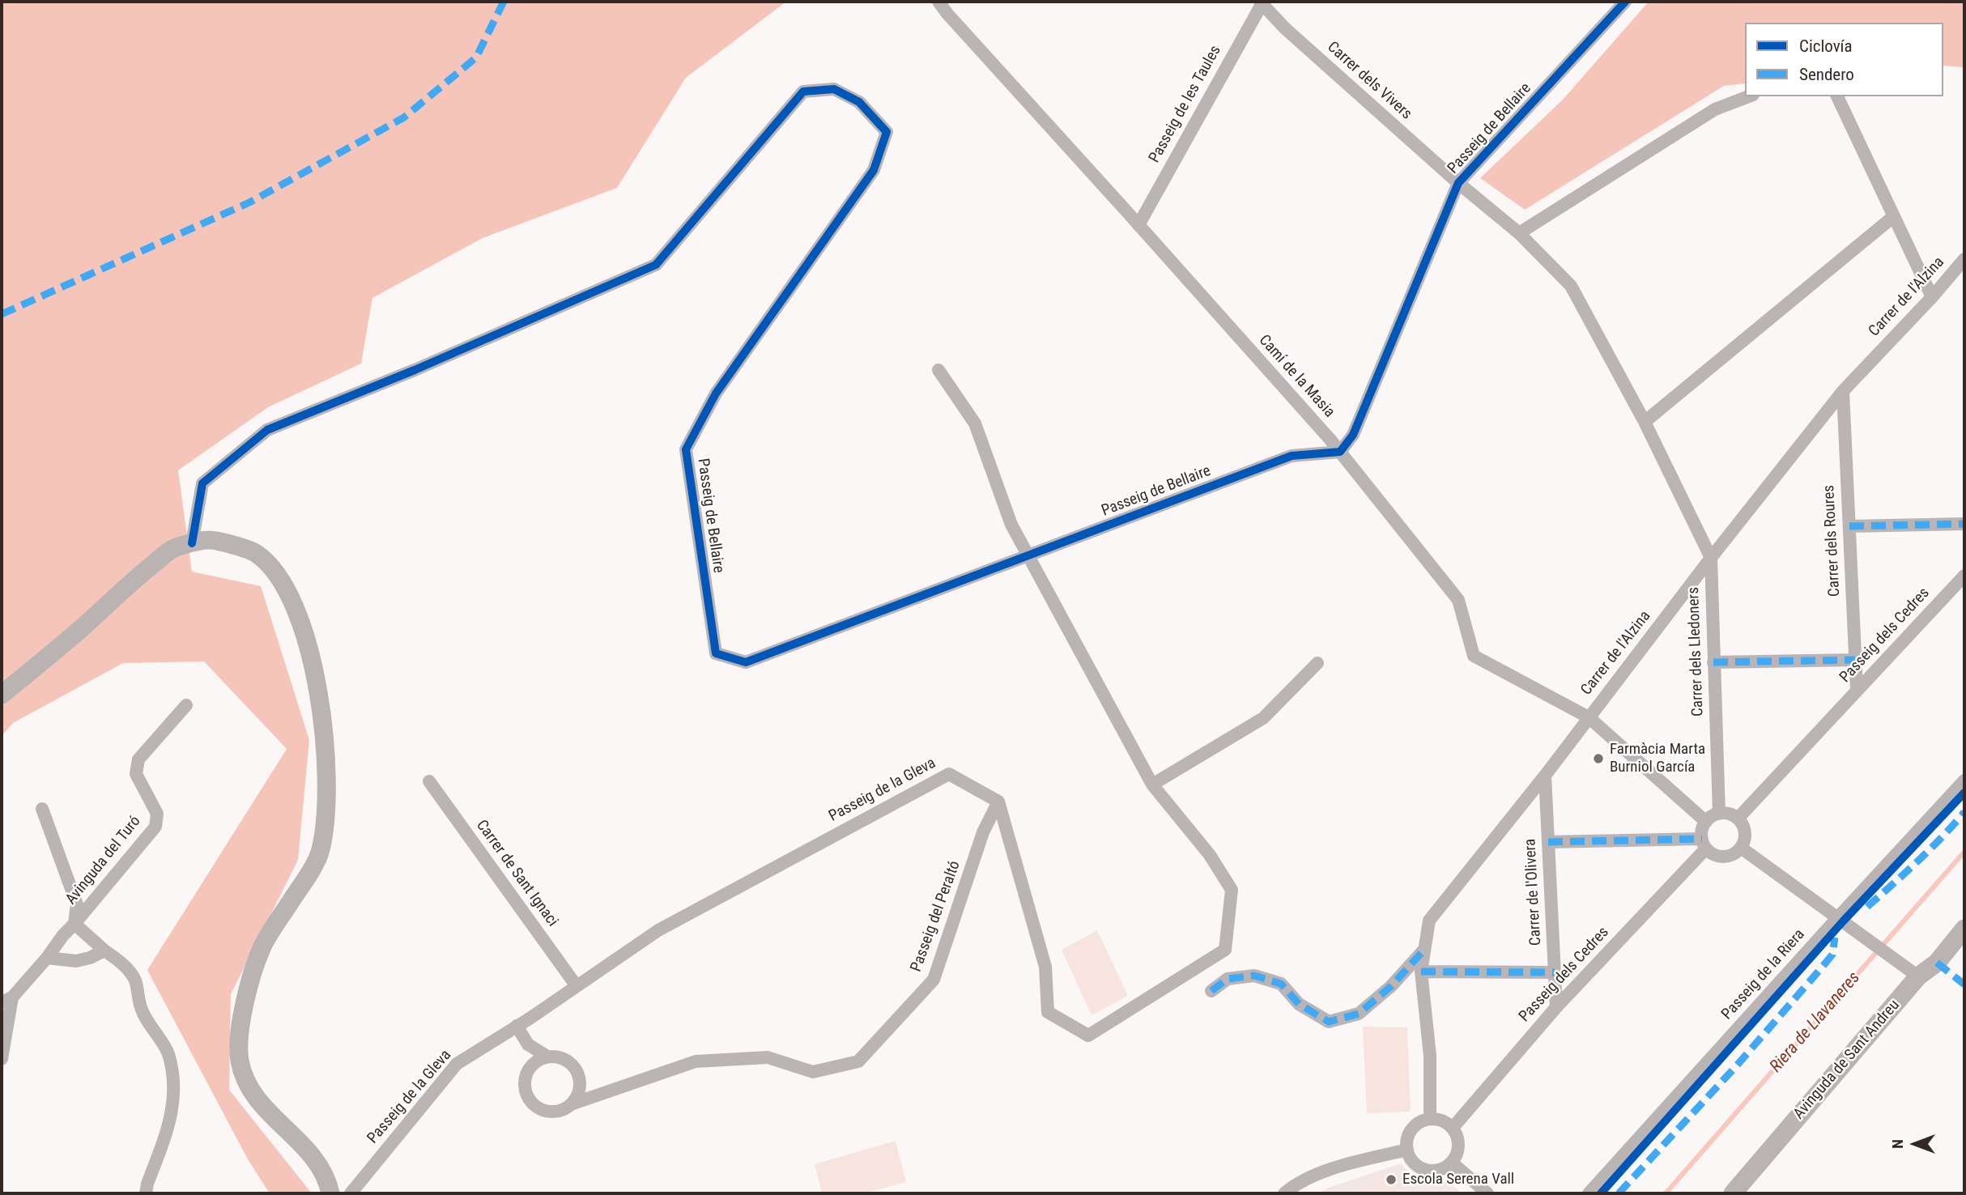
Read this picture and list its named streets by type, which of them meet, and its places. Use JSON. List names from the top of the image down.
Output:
{
  "streets": {
    "street": [
      "Carrer dels Vivers",
      "Passeig de les Taules",
      "Passeig de Bellaire",
      "Carrer de l'Alzina",
      "Camí de la Masia",
      "Carrer dels Roures",
      "Passeig dels Cedres",
      "Carrer dels Lledoners",
      "Passeig de la Gleva",
      "Avinguda del Turó",
      "Carrer de Sant Ignaci",
      "Carrer de l'Olivera",
      "Passeig del Peraltó",
      "Passeig de la Riera",
      "Avinguda de Sant Andreu"
    ]
  },
  "crossings": [
    ["Carrer dels Vivers", "Passeig de les Taules"],
    ["Carrer dels Vivers", "Passeig de Bellaire"],
    ["Carrer dels Vivers", "Carrer de l'Alzina"],
    ["Carrer dels Vivers", "Carrer dels Lledoners"],
    ["Passeig de les Taules", "Camí de la Masia"],
    ["Passeig de Bellaire", "Camí de la Masia"],
    ["Carrer de l'Alzina", "Camí de la Masia"],
    ["Carrer de l'Alzina", "Carrer dels Roures"],
    ["Carrer de l'Alzina", "Passeig dels Cedres"],
    ["Carrer de l'Alzina", "Carrer dels Lledoners"],
    ["Carrer de l'Alzina", "Carrer de l'Olivera"],
    ["Camí de la Masia", "Passeig dels Cedres"],
    ["Camí de la Masia", "Carrer dels Lledoners"],
    ["Carrer dels Roures", "Passeig dels Cedres"],
    ["Passeig dels Cedres", "Carrer dels Lledoners"],
    ["Passeig dels Cedres", "Carrer de l'Olivera"],
    ["Passeig de la Gleva", "Carrer de Sant Ignaci"],
    ["Passeig de la Gleva", "Passeig del Peraltó"]
  ],
  "water": ["Riera de Llavaneres"],
  "places": ["Farmàcia Marta Burniol García", "Escola Serena Vall"],
  "legend": ["Ciclovía", "Sendero"],
  "north": "left"
}
